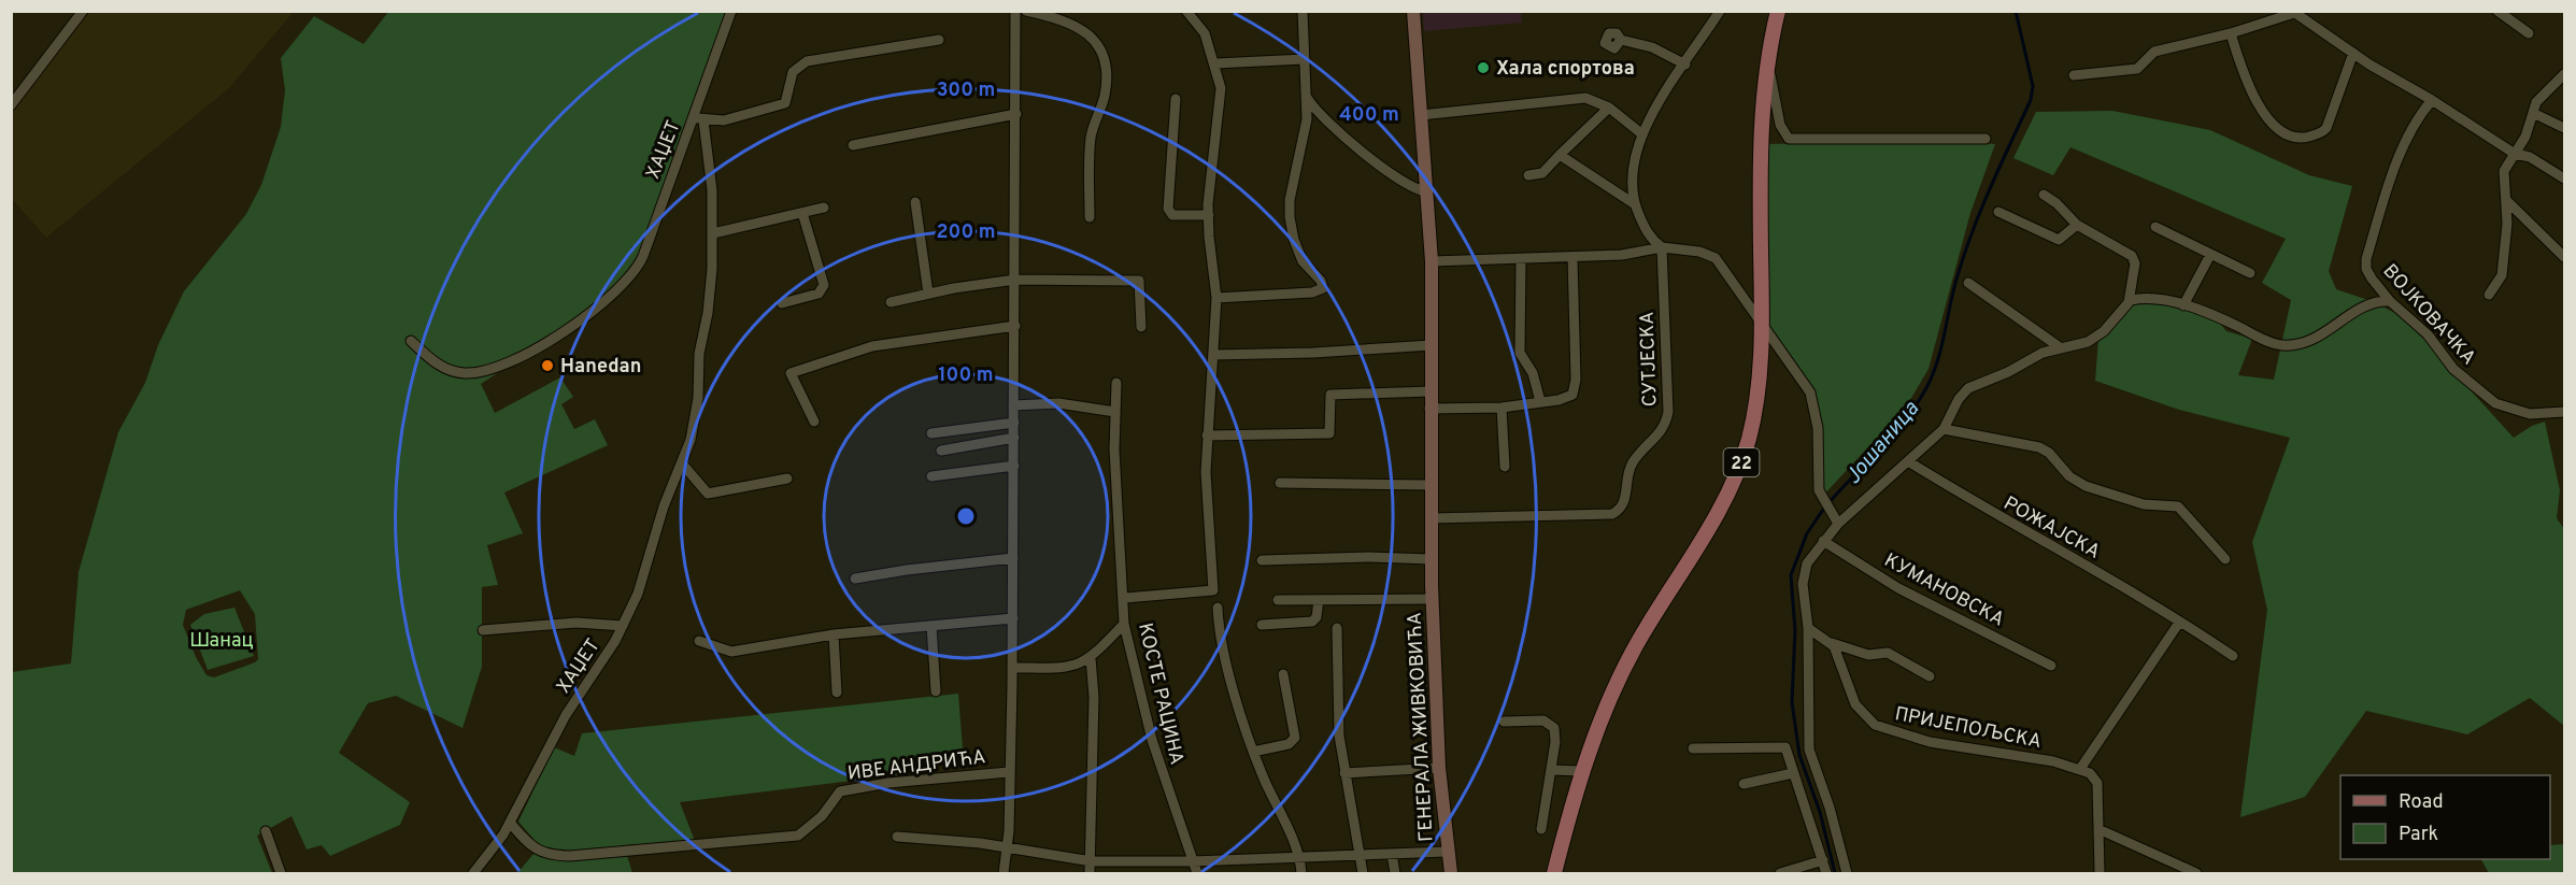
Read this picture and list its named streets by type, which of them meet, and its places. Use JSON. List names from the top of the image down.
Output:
{
  "streets": {
    "main road": ["22"],
    "street": [
      "ХАЏЕТ",
      "ВОЈКОВАЧКА",
      "СУТЈЕСКА",
      "РОЖАЈСКА",
      "КУМАНОВСКА",
      "КОСТЕ РАЦИНА",
      "ГЕНЕРАЛА ЖИВКОВИЋА",
      "ПРИЈЕПОЉСКА",
      "ИВЕ АНДРИЋА"
    ]
  },
  "crossings": [
    ["ХАЏЕТ", "ИВЕ АНДРИЋА"],
    ["СУТЈЕСКА", "ГЕНЕРАЛА ЖИВКОВИЋА"]
  ],
  "water": ["Јошаница"],
  "parks": ["Шанац"],
  "places": ["Хала спортова", "Hanedan"],
  "legend": ["Road", "Park"],
  "rings": [
    "300 m",
    "400 m",
    "200 m",
    "100 m"
  ]
}
